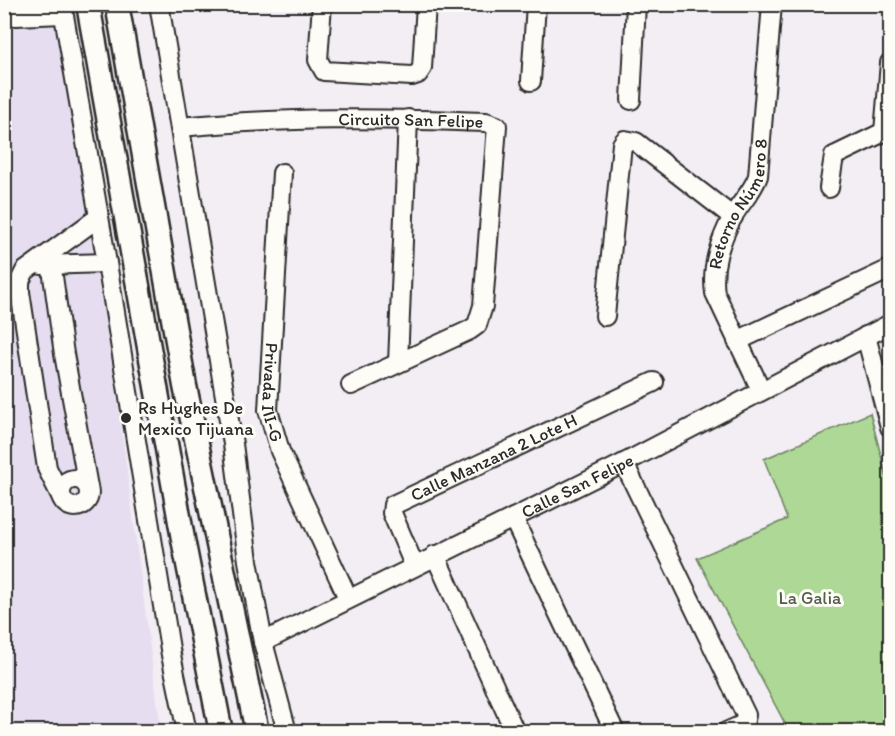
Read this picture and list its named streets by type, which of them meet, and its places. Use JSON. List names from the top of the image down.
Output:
{
  "streets": {
    "street": [
      "Circuito San Felipe",
      "Retorno Número 8",
      "Privada III-G",
      "Calle Manzana 2 Lote H",
      "Calle San Felipe"
    ]
  },
  "crossings": [
    ["Retorno Número 8", "Calle San Felipe"],
    ["Privada III-G", "Calle San Felipe"],
    ["Calle Manzana 2 Lote H", "Calle San Felipe"]
  ],
  "parks": ["La Galia"],
  "places": ["Rs Hughes De Mexico Tijuana"]
}
